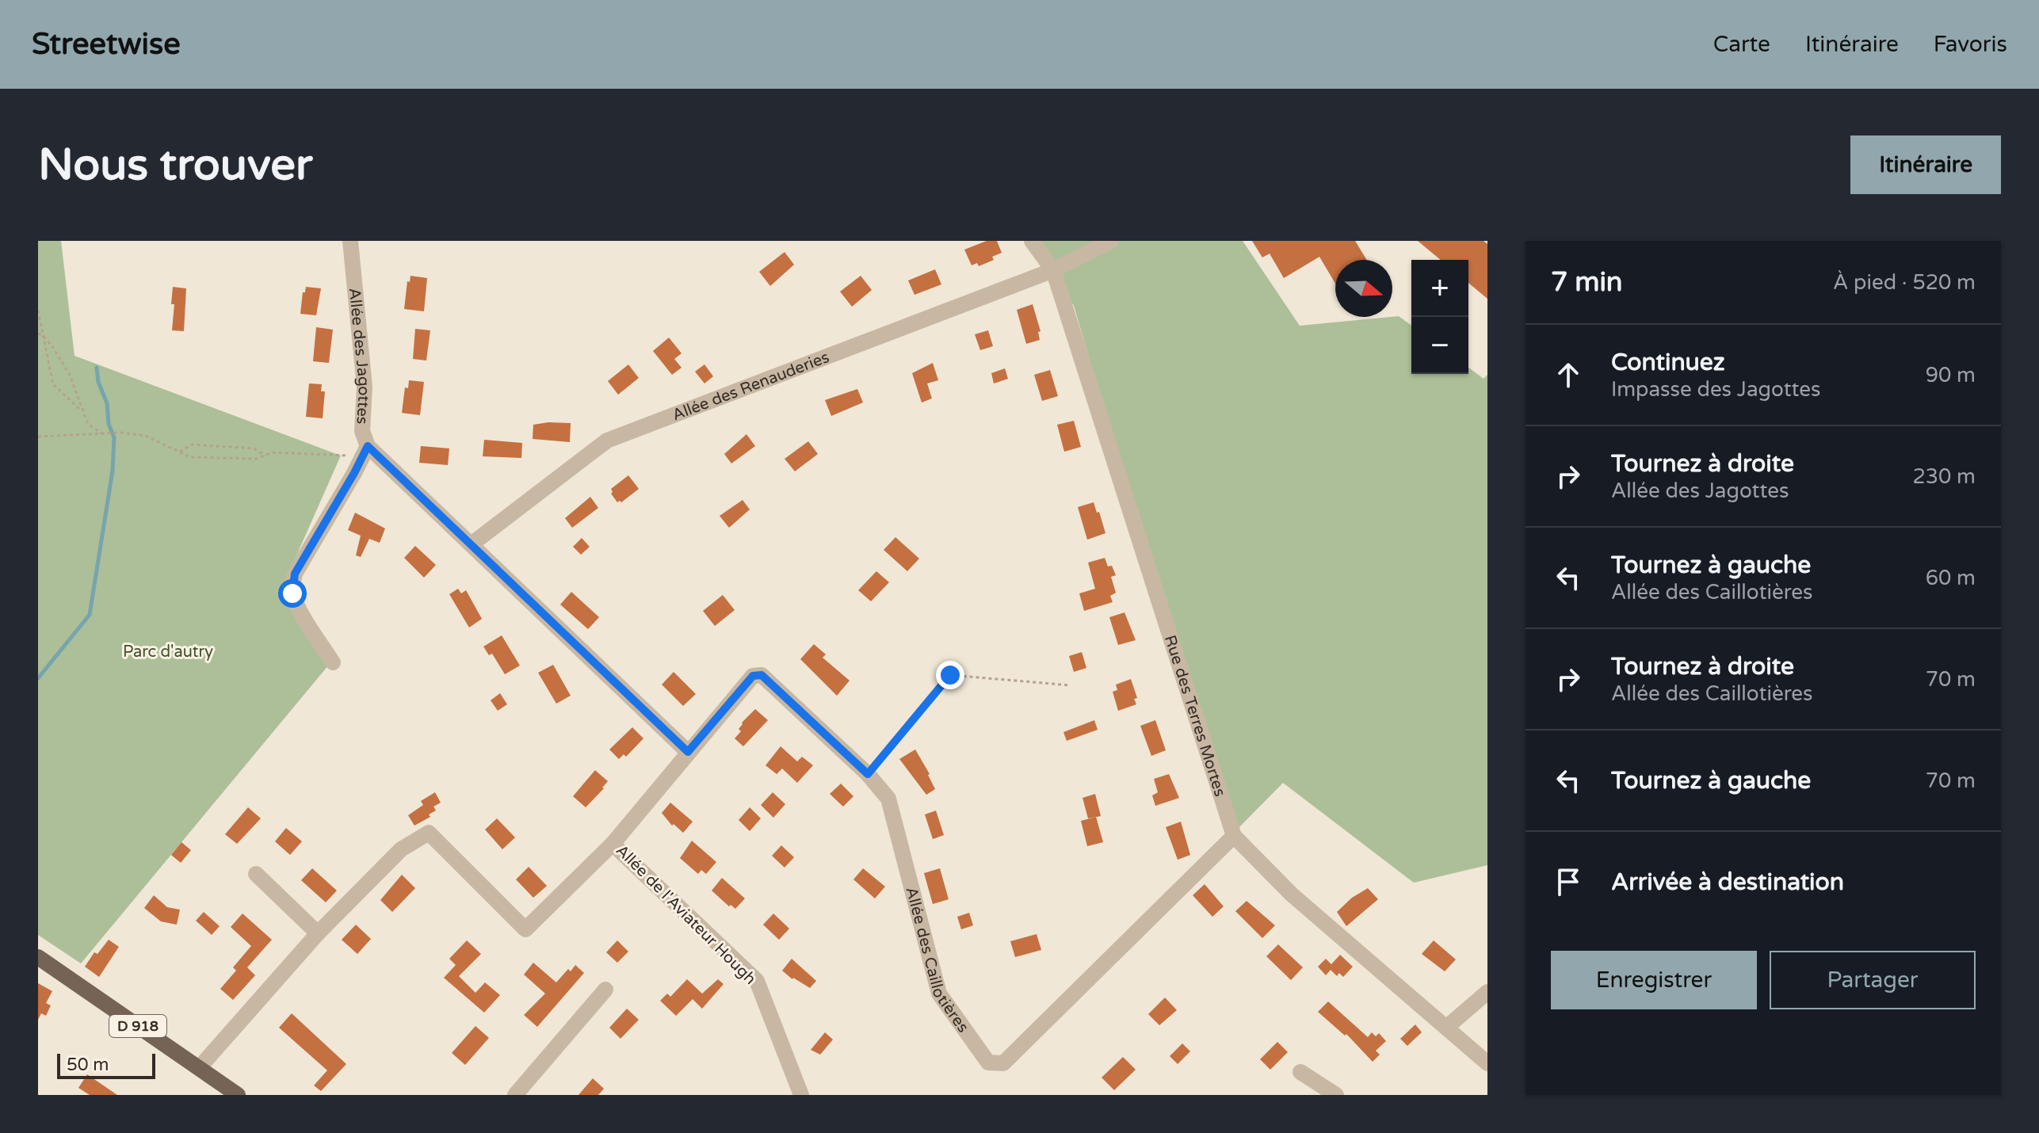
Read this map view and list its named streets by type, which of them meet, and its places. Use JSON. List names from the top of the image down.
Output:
{
  "streets": {
    "main road": ["D 918"],
    "street": [
      "Allée des Jagottes",
      "Allée des Renauderies",
      "Rue des Terres Mortes",
      "Allée de l'Aviateur Hough",
      "Allée des Caillotières"
    ]
  },
  "crossings": [
    ["Allée des Jagottes", "Allée des Renauderies"],
    ["Allée des Jagottes", "Allée de l'Aviateur Hough"],
    ["Allée des Jagottes", "Allée des Caillotières"],
    ["Allée des Renauderies", "Rue des Terres Mortes"],
    ["Rue des Terres Mortes", "Allée des Caillotières"],
    ["Allée de l'Aviateur Hough", "Allée des Caillotières"]
  ],
  "parks": ["Parc d'autry"],
  "scale_bar": "50 m",
  "north": "right",
  "page": {
    "header": "Streetwise",
    "nav": ["Carte", "Itinéraire", "Favoris"],
    "buttons": [
      "Itinéraire",
      ["Enregistrer", "Partager"]
    ],
    "title": "Nous trouver",
    "heading": ["7 min", "À pied · 520 m"],
    "map_buttons": ["+", "−"],
    "list": [
      ["Continuez", "Impasse des Jagottes", "90 m"],
      ["Tournez à droite", "Allée des Jagottes", "230 m"],
      ["Tournez à gauche", "Allée des Caillotières", "60 m"],
      ["Tournez à droite", "Allée des Caillotières", "70 m"],
      ["Tournez à gauche", "70 m"],
      "Arrivée à destination"
    ],
    "scale": "50 m"
  }
}
